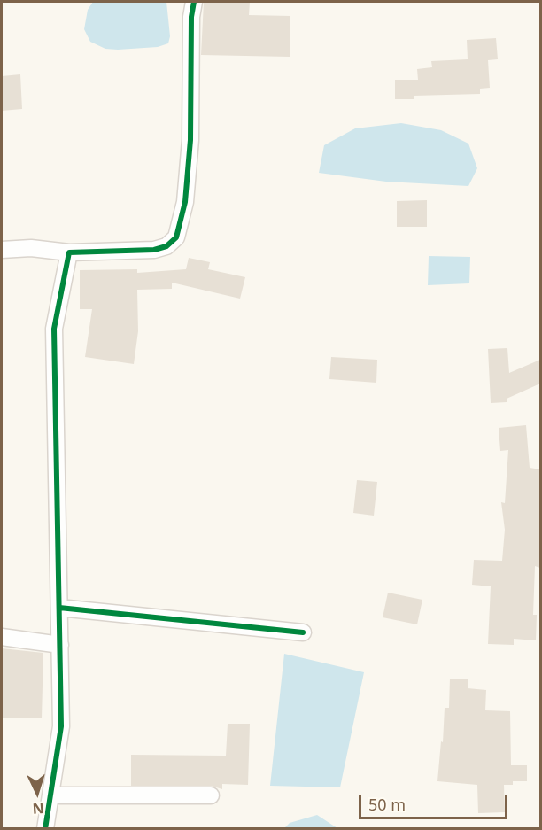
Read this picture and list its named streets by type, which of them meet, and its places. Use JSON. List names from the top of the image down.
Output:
{
  "scale_bar": "50 m",
  "north": "bottom"
}
